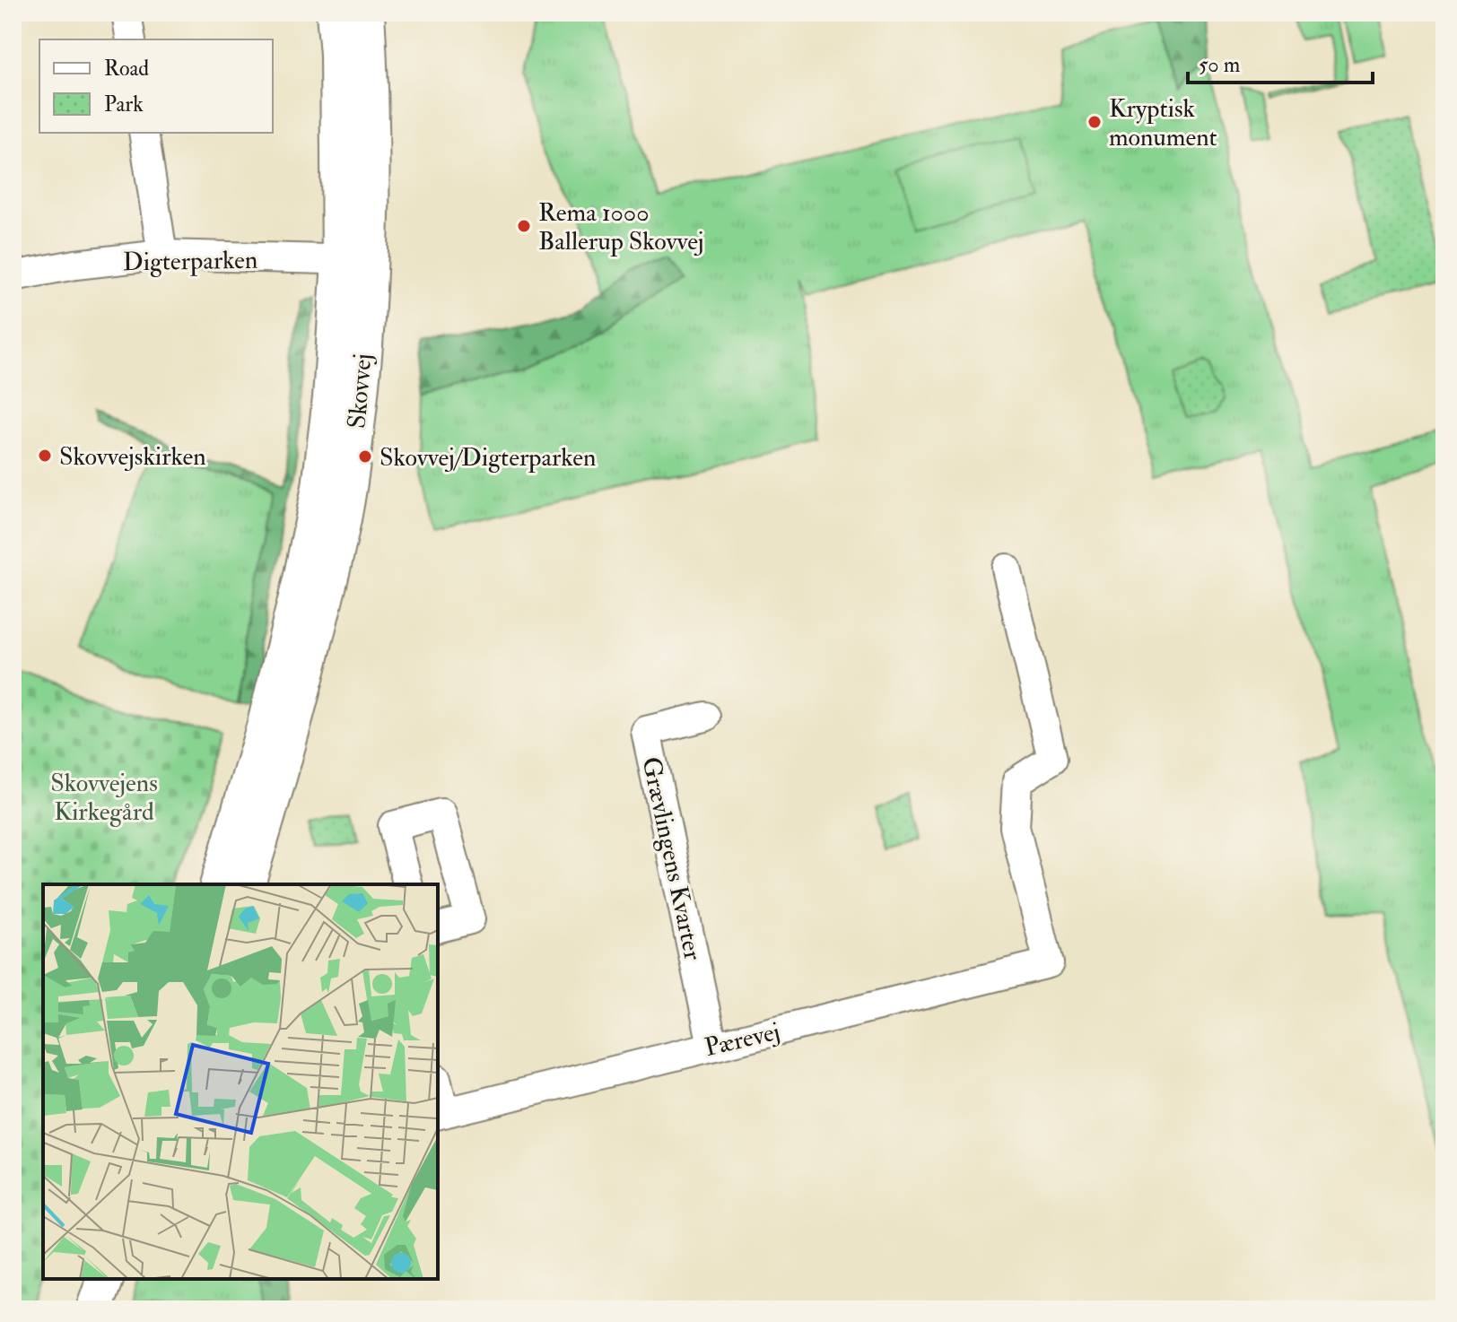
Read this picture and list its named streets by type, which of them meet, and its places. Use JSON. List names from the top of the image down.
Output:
{
  "streets": {
    "street": [
      "Digterparken",
      "Skovvej",
      "Grævlingens Kvarter",
      "Pærevej"
    ]
  },
  "crossings": [
    ["Digterparken", "Skovvej"],
    ["Grævlingens Kvarter", "Pærevej"]
  ],
  "parks": ["Skovvejens Kirkegård"],
  "places": [
    "Kryptisk monument",
    "Rema 1000 Ballerup Skovvej",
    "Skovvejskirken",
    "Skovvej/Digterparken"
  ],
  "legend": ["Road", "Park"],
  "scale_bar": "50 m"
}
